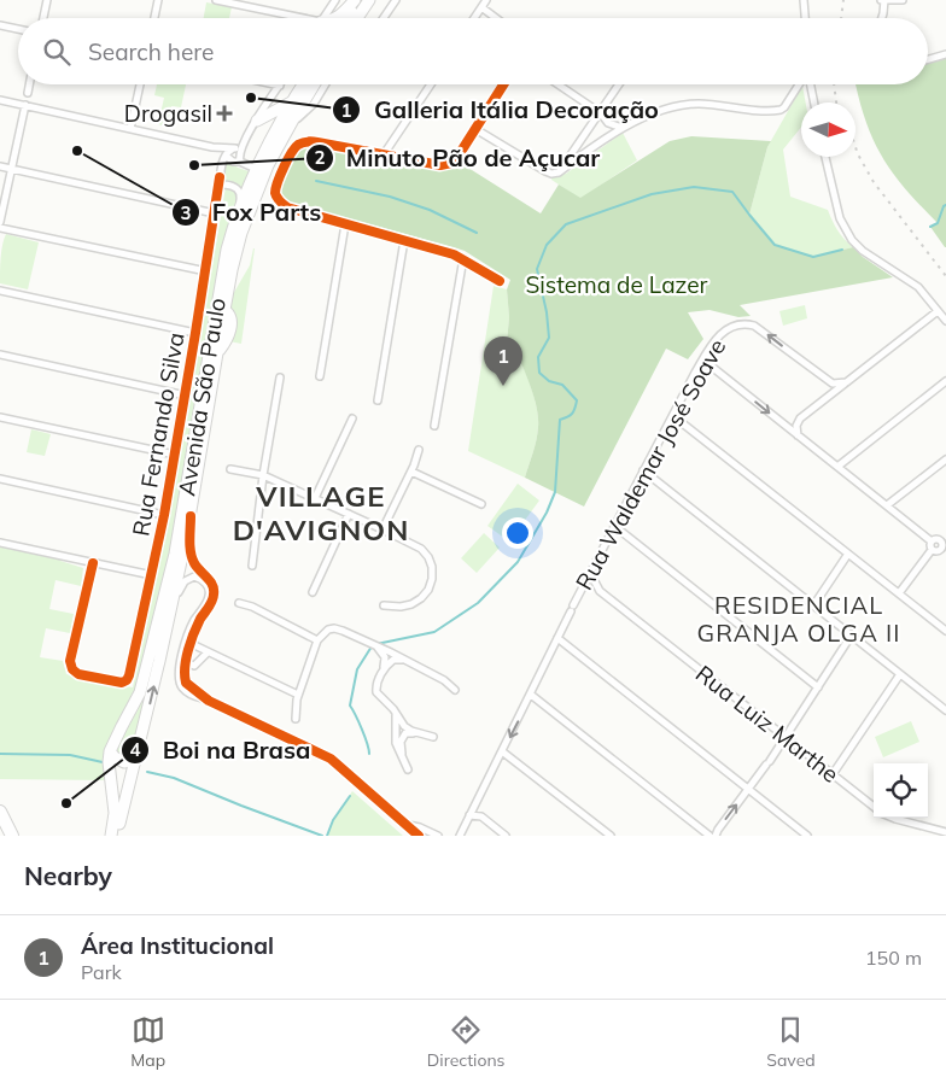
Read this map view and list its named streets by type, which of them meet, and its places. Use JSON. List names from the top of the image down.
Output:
{
  "streets": {
    "main road": ["Avenida São Paulo"],
    "street": ["Rua Fernando Silva", "Rua Waldemar José Soave", "Rua Luiz Marthe"]
  },
  "districts": ["VILLAGE D'AVIGNON", "RESIDENCIAL GRANJA OLGA II"],
  "parks": ["Sistema de Lazer"],
  "places": {
    "other": [
      "Galleria Itália Decoração",
      "Fox Parts",
      "Minuto Pão de Açucar",
      "Boi na Brasa"
    ],
    "health": ["Drogasil"]
  },
  "north": "right",
  "page": {
    "search": "Search here",
    "pins": "1",
    "heading": "Nearby",
    "list": [
      {
        "mark": "1",
        "name": "Área Institucional",
        "note": "Park",
        "value": "150 m"
      }
    ],
    "nav": ["Map", "Directions", "Saved"]
  }
}
